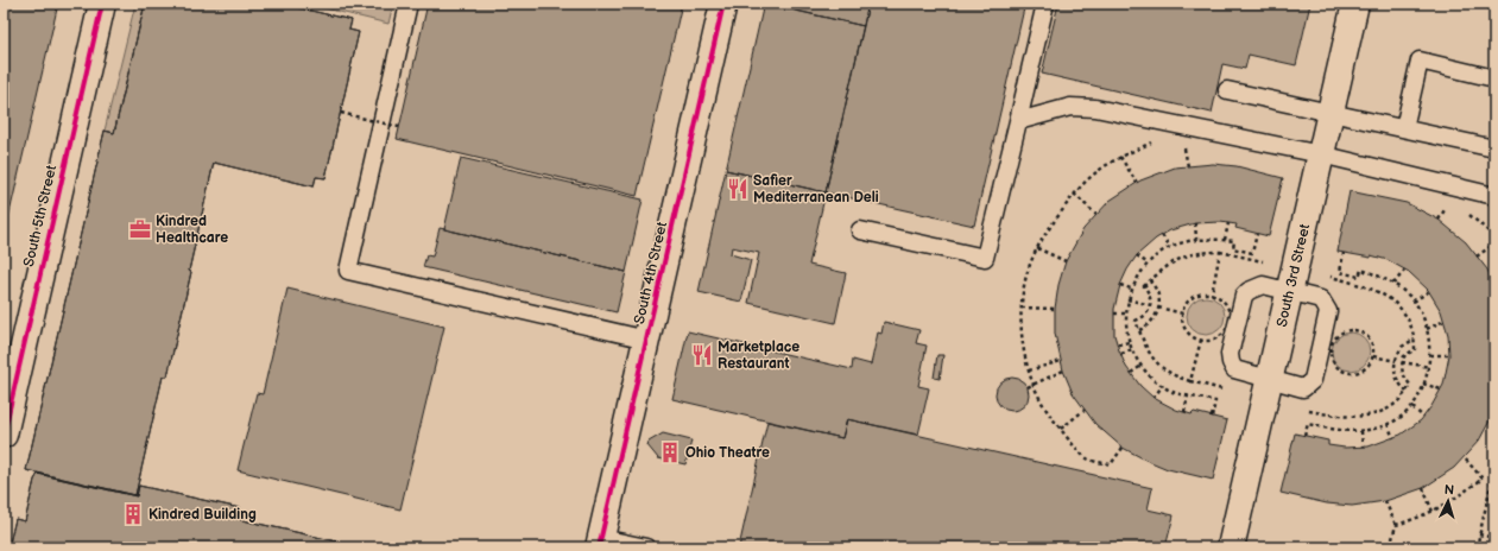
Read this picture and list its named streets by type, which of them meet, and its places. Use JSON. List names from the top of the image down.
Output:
{
  "streets": {
    "street": ["South 5th Street", "South 4th Street", "South 3rd Street"]
  },
  "places": {
    "restaurant": ["Safier Mediterranean Deli", "Marketplace Restaurant"],
    "office": ["Kindred Healthcare"],
    "building": ["Ohio Theatre", "Kindred Building"]
  },
  "north": "top"
}
